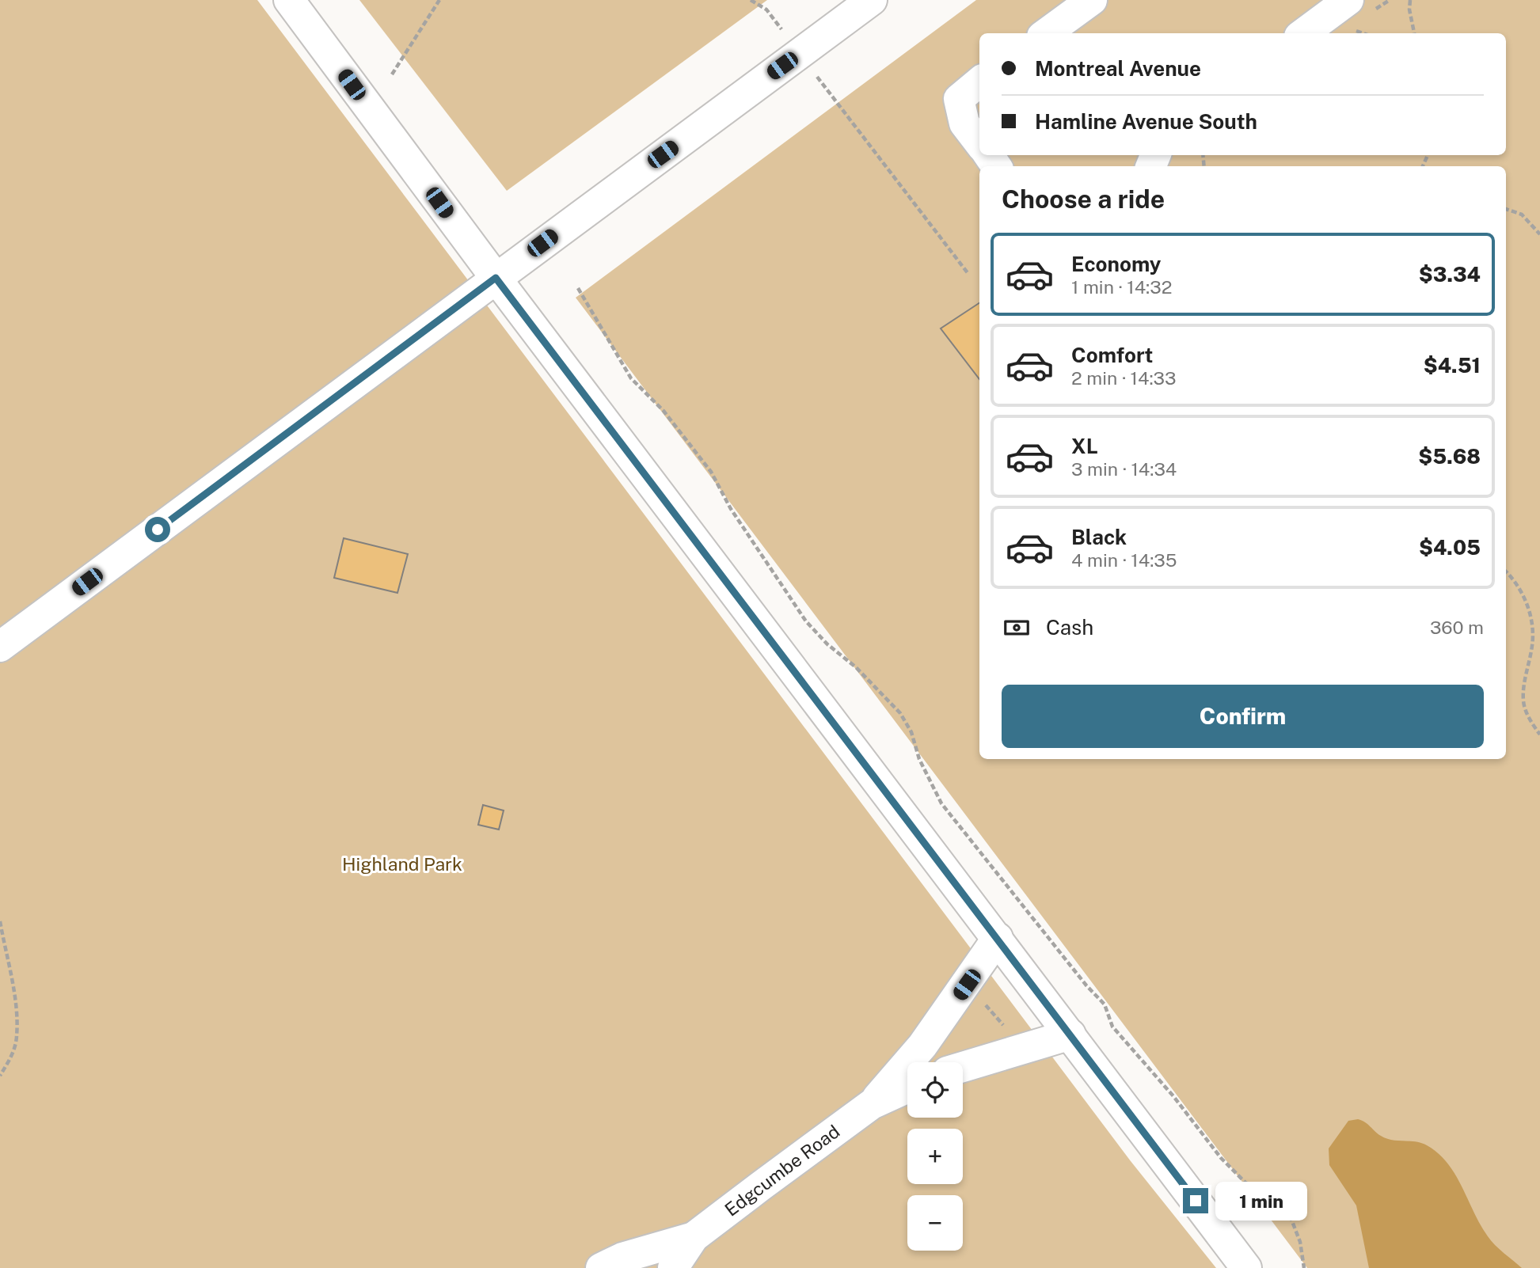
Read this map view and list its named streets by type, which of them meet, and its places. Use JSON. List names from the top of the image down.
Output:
{
  "streets": {
    "street": ["Edgcumbe Road"]
  },
  "parks": ["Highland Park"],
  "page": {
    "banner": ["Montreal Avenue", "Hamline Avenue South"],
    "heading": "Choose a ride",
    "list": [
      {
        "name": "Economy",
        "note": "1 min · 14:32",
        "value": "$3.34"
      },
      {
        "name": "Comfort",
        "note": "2 min · 14:33",
        "value": "$4.51"
      },
      {
        "name": "XL",
        "note": "3 min · 14:34",
        "value": "$5.68"
      },
      {
        "name": "Black",
        "note": "4 min · 14:35",
        "value": "$4.05"
      }
    ],
    "pay": ["Cash", "360 m"],
    "buttons": "Confirm",
    "map_buttons": ["+", "−"],
    "bubble": "1 min"
  }
}
